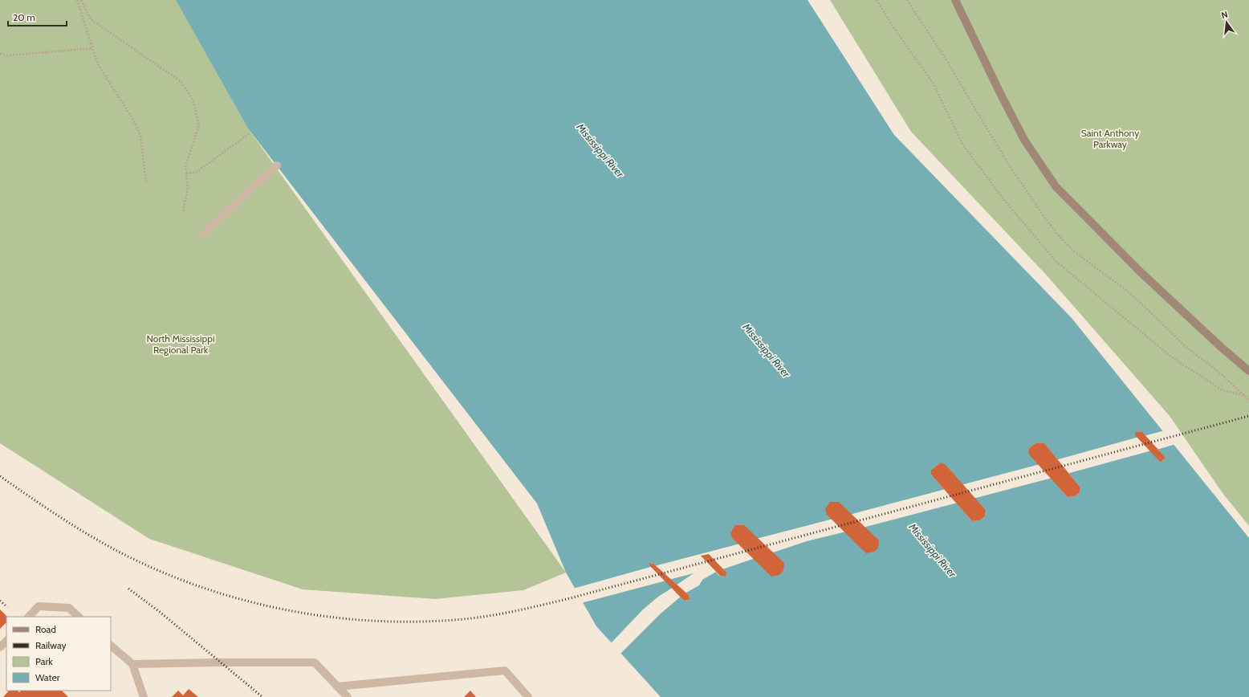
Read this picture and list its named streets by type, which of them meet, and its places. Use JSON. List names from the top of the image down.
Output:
{
  "water": ["Mississippi River"],
  "parks": ["Saint Anthony Parkway", "North Mississippi Regional Park"],
  "legend": [
    "Road",
    "Railway",
    "Park",
    "Water"
  ],
  "scale_bar": "20 m",
  "north": "top"
}
